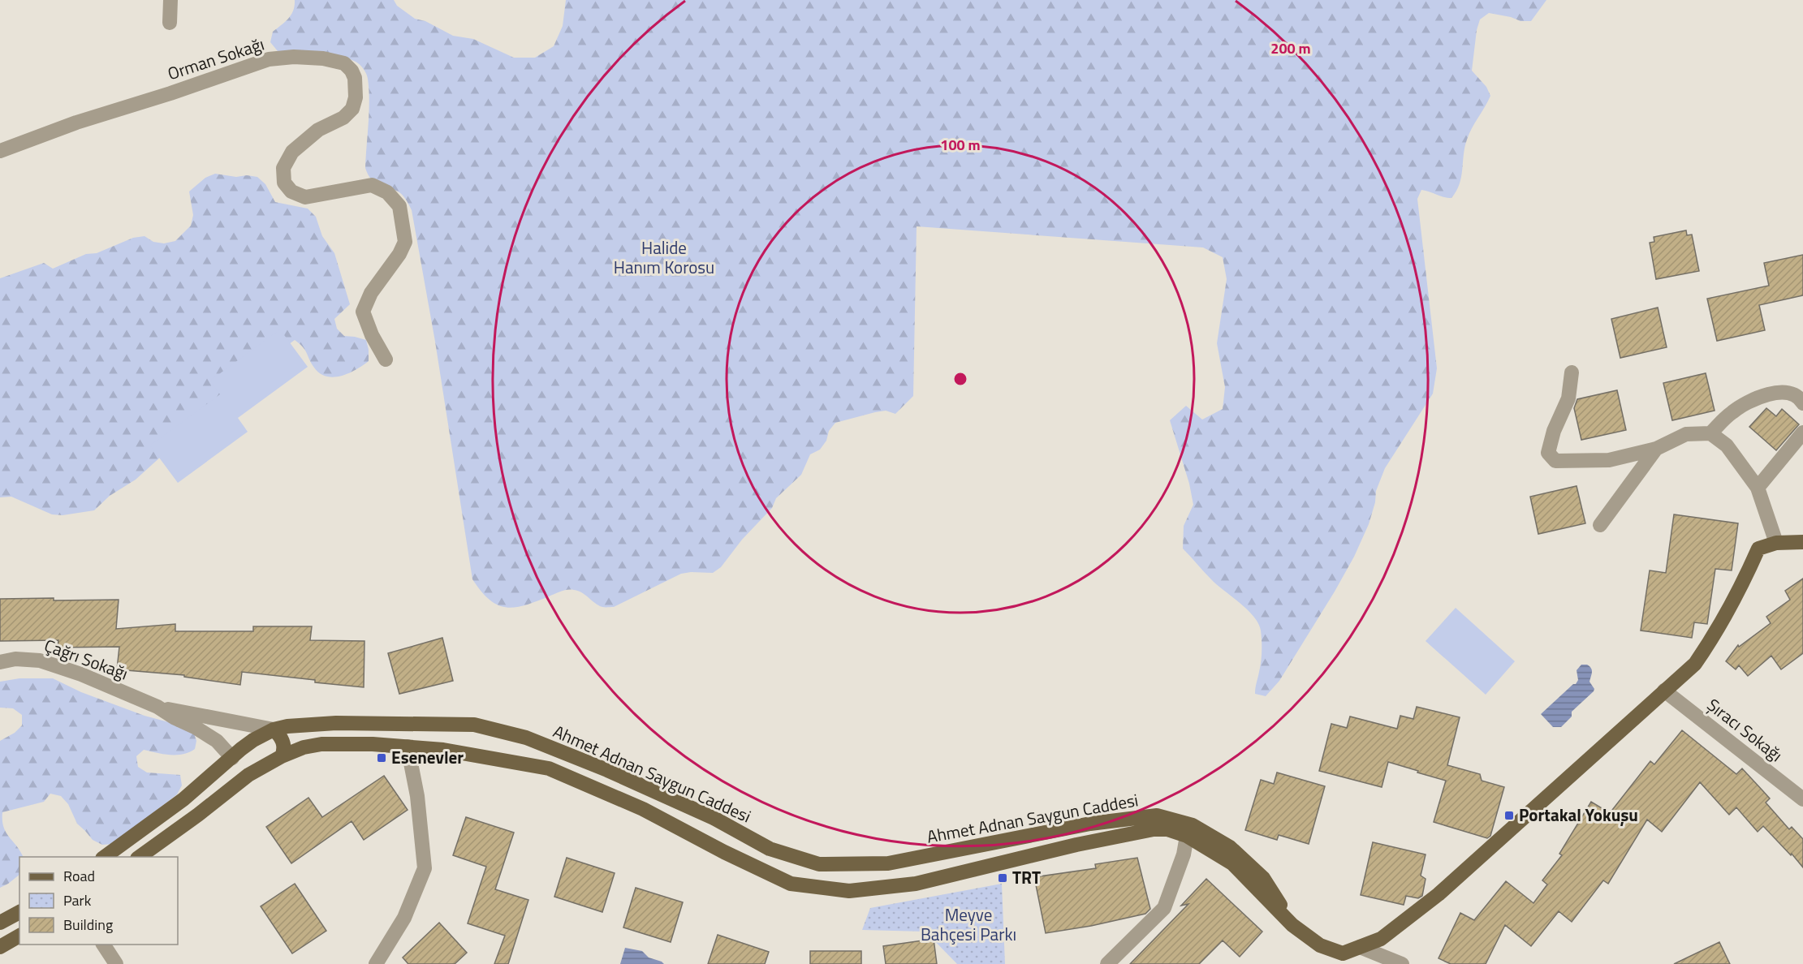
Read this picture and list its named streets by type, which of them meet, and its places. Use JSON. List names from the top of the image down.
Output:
{
  "streets": {
    "main road": ["Ahmet Adnan Saygun Caddesi"],
    "street": ["Orman Sokağı", "Çağrı Sokağı", "Şıracı Sokağı"]
  },
  "crossings": [
    ["Çağrı Sokağı", "Ahmet Adnan Saygun Caddesi"]
  ],
  "parks": ["Halide Hanım Korosu", "Meyve Bahçesi Parkı"],
  "places": {
    "transit": ["Esenevler", "Portakal Yokuşu", "TRT"]
  },
  "legend": ["Road", "Park", "Building"],
  "rings": ["200 m", "100 m"]
}
